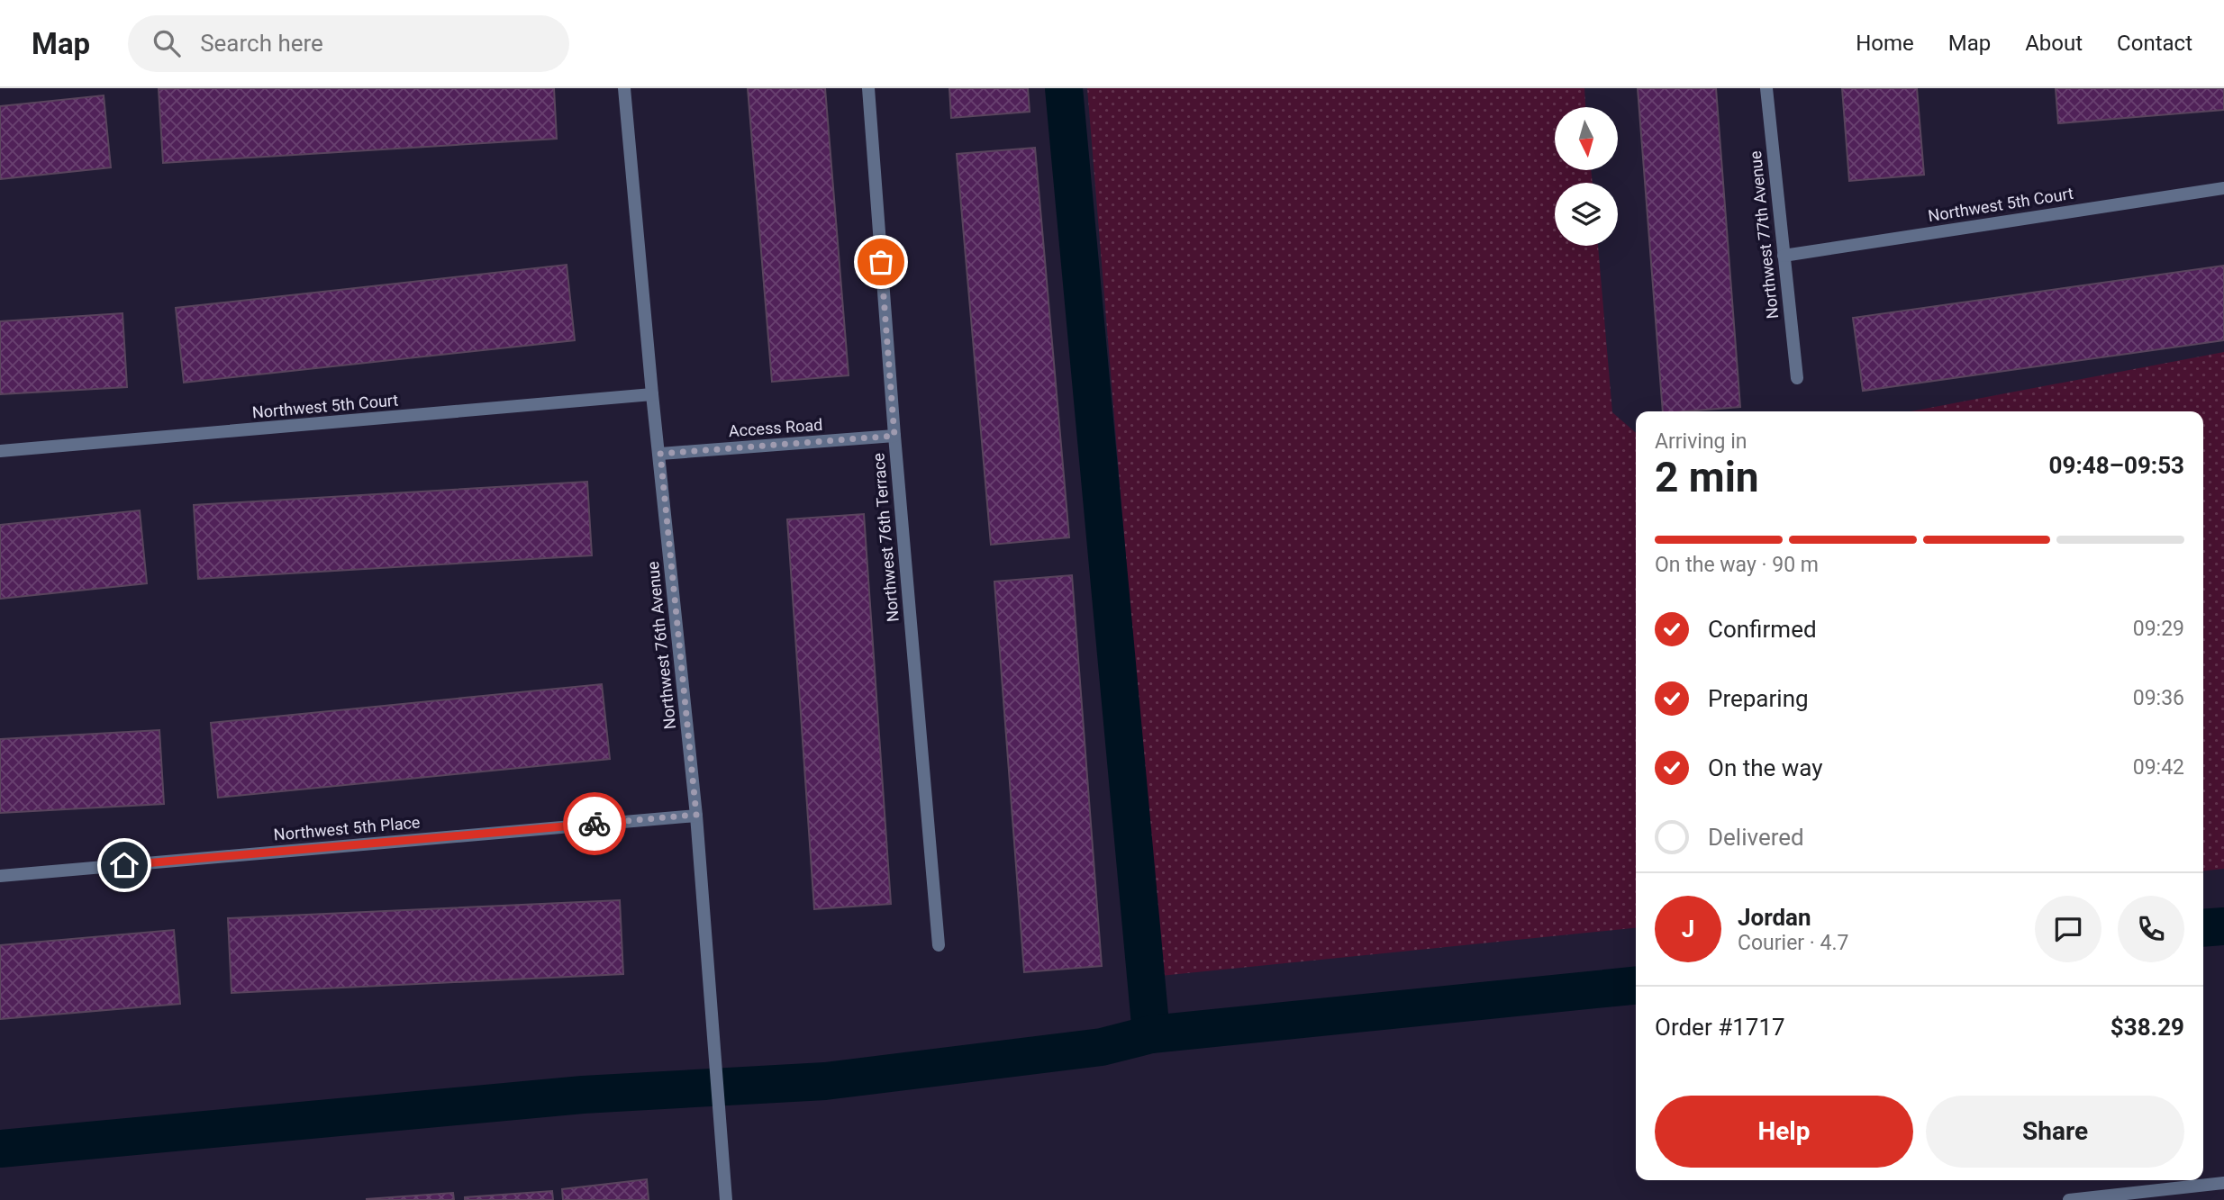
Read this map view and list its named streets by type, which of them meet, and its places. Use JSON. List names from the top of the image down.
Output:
{
  "streets": {
    "street": [
      "Northwest 5th Court",
      "Northwest 77th Avenue",
      "Access Road",
      "Northwest 76th Terrace",
      "Northwest 76th Avenue",
      "Northwest 5th Place"
    ]
  },
  "crossings": [
    ["Northwest 5th Court", "Northwest 77th Avenue"],
    ["Northwest 5th Court", "Northwest 76th Avenue"],
    ["Access Road", "Northwest 76th Terrace"],
    ["Access Road", "Northwest 76th Avenue"],
    ["Northwest 76th Avenue", "Northwest 5th Place"]
  ],
  "north": "bottom",
  "page": {
    "header": "Map",
    "search": "Search here",
    "nav": [
      "Home",
      "Map",
      "About",
      "Contact"
    ],
    "heading": ["2 min", "Arriving in", "09:48–09:53"],
    "panel": [
      "Jordan",
      "Courier · 4.7",
      "Order #1717",
      "$38.29"
    ],
    "bar": "On the way · 90 m",
    "list": [
      ["Confirmed", "09:29"],
      ["Preparing", "09:36"],
      ["On the way", "09:42"],
      "Delivered"
    ],
    "round": "J",
    "buttons": ["Help", "Share"]
  }
}
